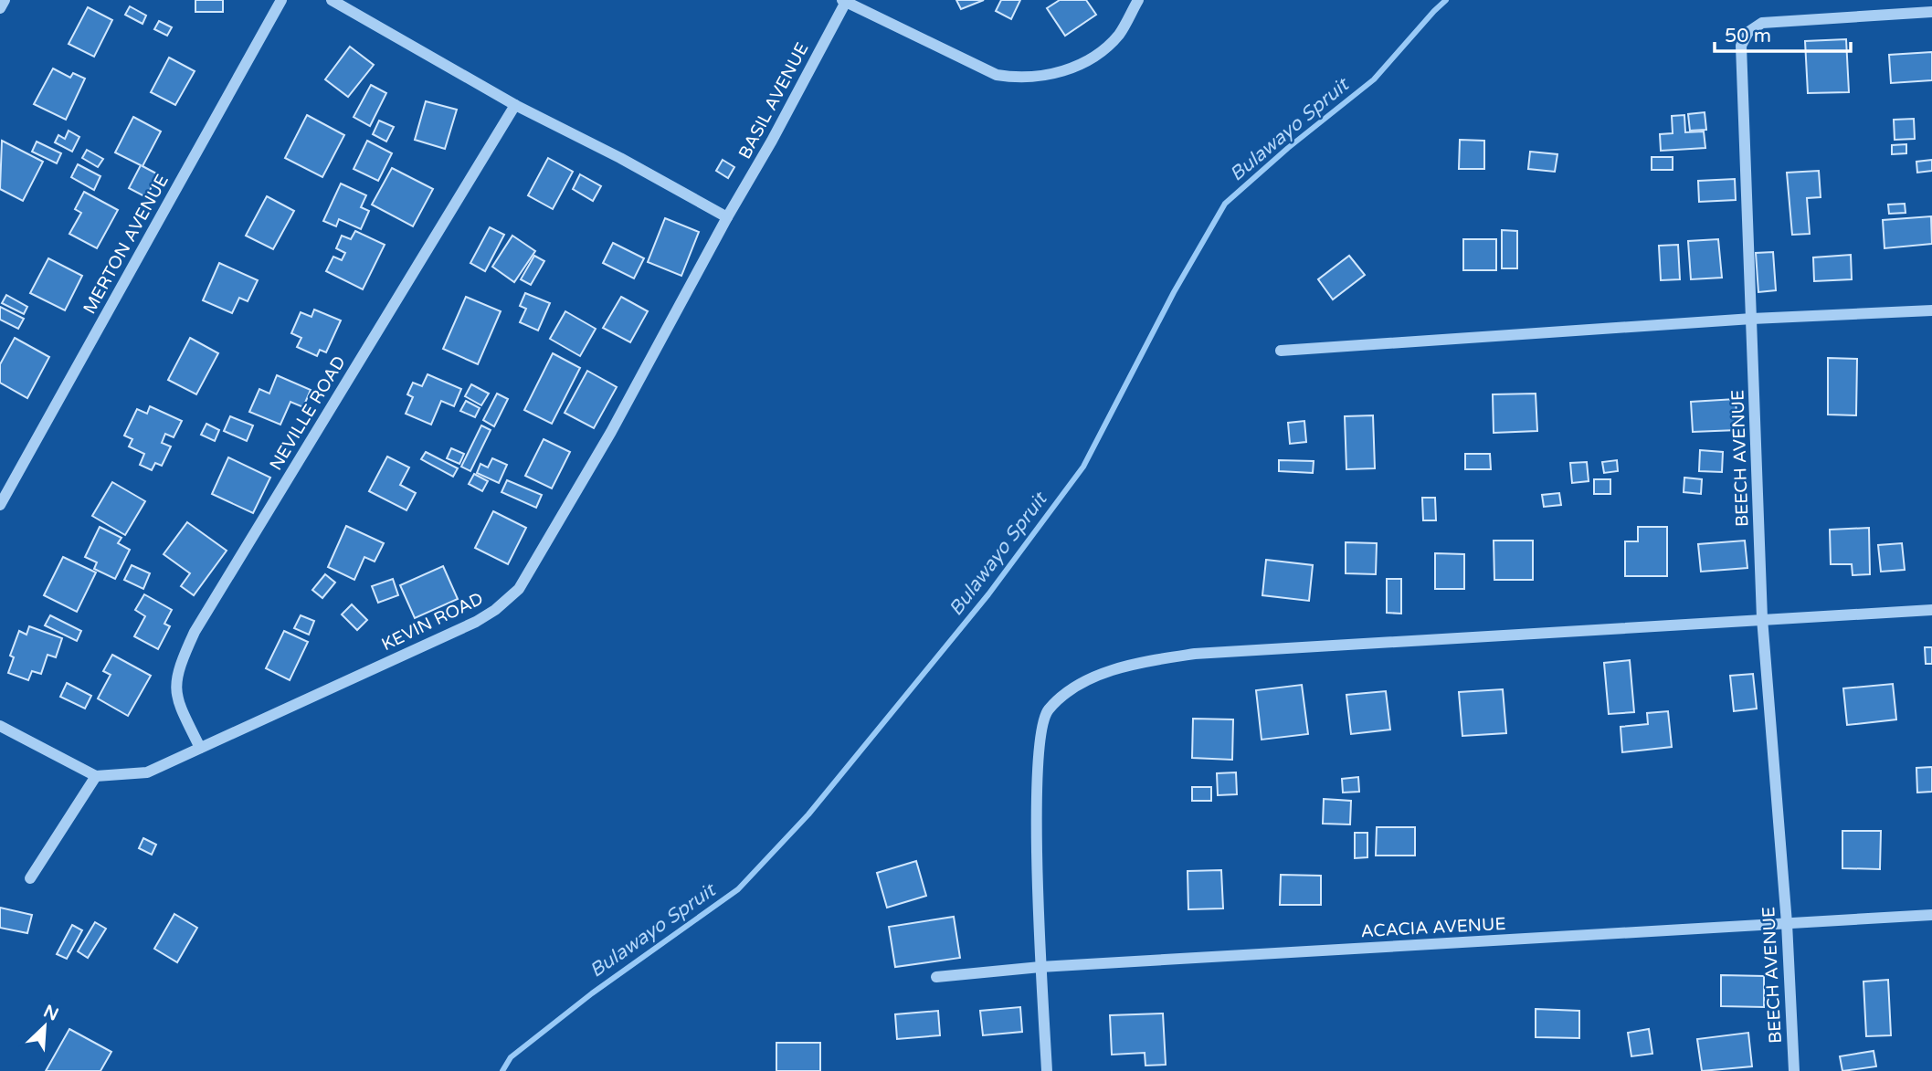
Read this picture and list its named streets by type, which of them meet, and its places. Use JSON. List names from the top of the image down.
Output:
{
  "streets": {
    "street": [
      "BASIL AVENUE",
      "MERTON AVENUE",
      "NEVILLE ROAD",
      "BEECH AVENUE",
      "KEVIN ROAD",
      "ACACIA AVENUE"
    ]
  },
  "crossings": [
    ["BASIL AVENUE", "KEVIN ROAD"],
    ["NEVILLE ROAD", "KEVIN ROAD"],
    ["BEECH AVENUE", "ACACIA AVENUE"]
  ],
  "water": ["Bulawayo Spruit"],
  "scale_bar": "50 m",
  "north": "top right"
}
